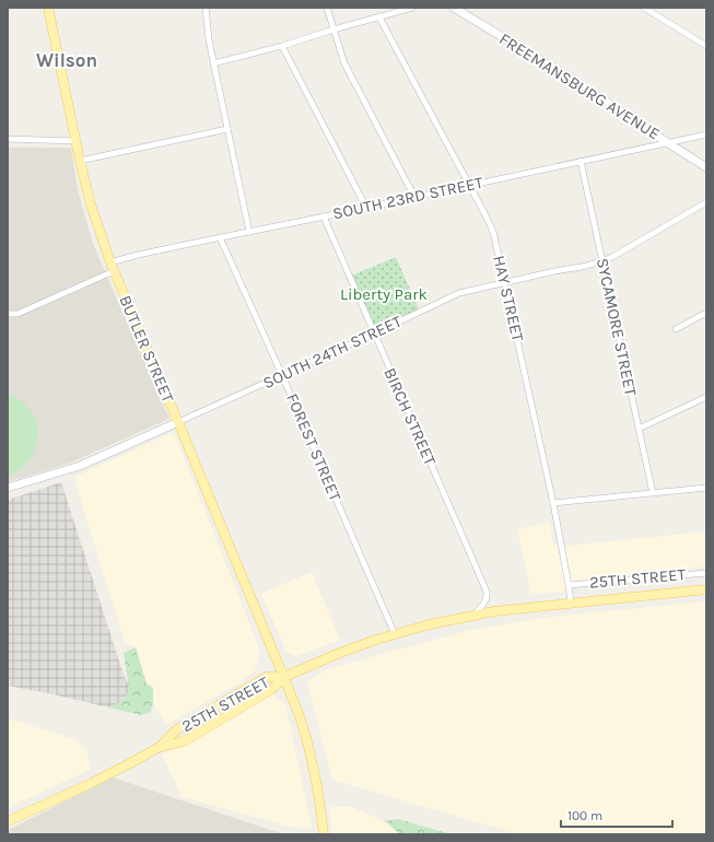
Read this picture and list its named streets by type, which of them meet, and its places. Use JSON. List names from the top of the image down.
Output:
{
  "streets": {
    "main road": [
      "FREEMANSBURG AVENUE",
      "BUTLER STREET",
      "SOUTH 24TH STREET",
      "25TH STREET"
    ],
    "street": [
      "SOUTH 23RD STREET",
      "HAY STREET",
      "SYCAMORE STREET",
      "BIRCH STREET",
      "FOREST STREET"
    ]
  },
  "crossings": [
    ["FREEMANSBURG AVENUE", "SOUTH 23RD STREET"],
    ["SOUTH 23RD STREET", "HAY STREET"],
    ["SOUTH 23RD STREET", "SYCAMORE STREET"],
    ["SOUTH 23RD STREET", "BUTLER STREET"],
    ["SOUTH 23RD STREET", "BIRCH STREET"],
    ["SOUTH 23RD STREET", "FOREST STREET"],
    ["HAY STREET", "SOUTH 24TH STREET"],
    ["HAY STREET", "25TH STREET"],
    ["SYCAMORE STREET", "SOUTH 24TH STREET"],
    ["BUTLER STREET", "SOUTH 24TH STREET"],
    ["BUTLER STREET", "25TH STREET"],
    ["SOUTH 24TH STREET", "BIRCH STREET"],
    ["SOUTH 24TH STREET", "FOREST STREET"]
  ],
  "districts": ["Wilson"],
  "parks": ["Liberty Park"],
  "scale_bar": "100 m"
}
